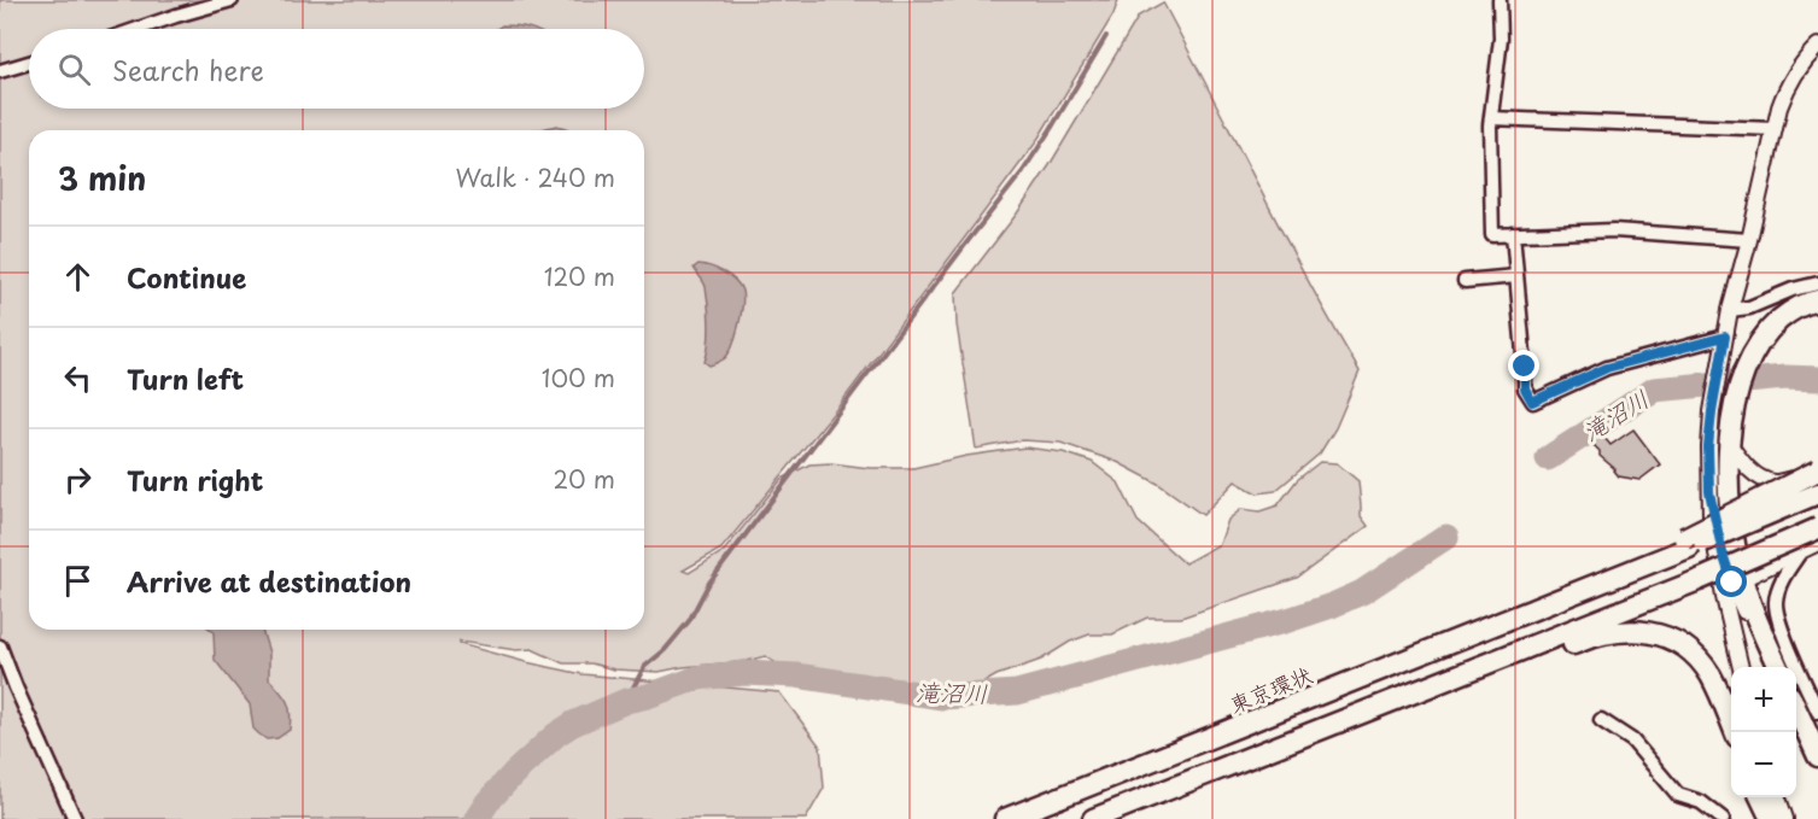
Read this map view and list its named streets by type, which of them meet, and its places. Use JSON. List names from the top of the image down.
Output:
{
  "streets": {
    "highway": ["東京環状"]
  },
  "water": ["滝沼川"],
  "page": {
    "search": "Search here",
    "heading": ["3 min", "Walk · 240 m"],
    "list": [
      ["Continue", "120 m"],
      ["Turn left", "100 m"],
      ["Turn right", "20 m"],
      "Arrive at destination"
    ],
    "map_buttons": ["+", "−"]
  }
}
